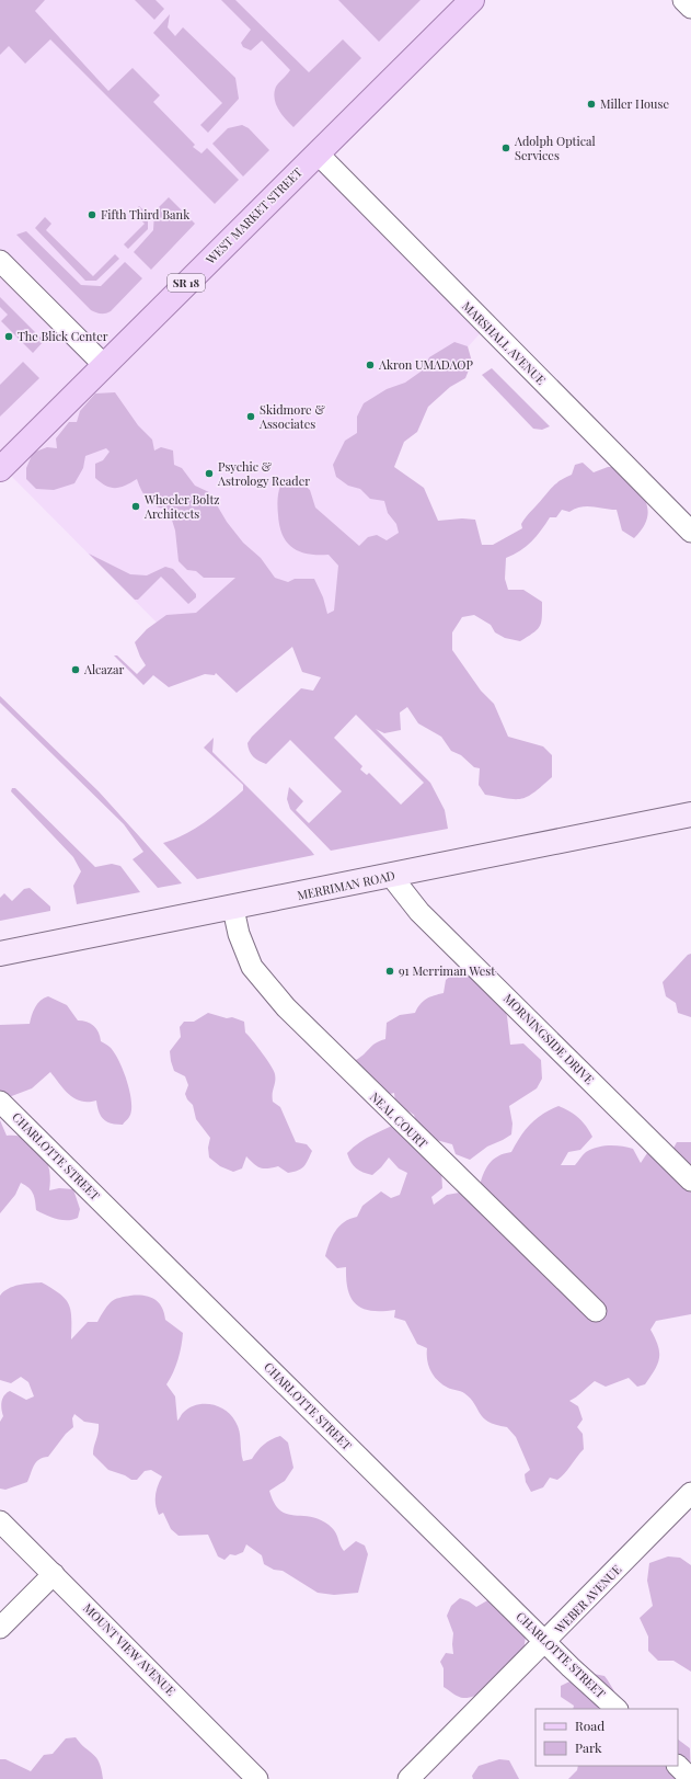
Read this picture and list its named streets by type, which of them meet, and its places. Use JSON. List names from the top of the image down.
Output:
{
  "streets": {
    "main road": ["WEST MARKET STREET", "SR 18", "MERRIMAN ROAD"],
    "street": [
      "MARSHALL AVENUE",
      "MORNINGSIDE DRIVE",
      "NEAL COURT",
      "CHARLOTTE STREET",
      "WEBER AVENUE",
      "MOUNT VIEW AVENUE"
    ]
  },
  "crossings": [
    ["WEST MARKET STREET", "MARSHALL AVENUE"],
    ["MERRIMAN ROAD", "MORNINGSIDE DRIVE"],
    ["MERRIMAN ROAD", "NEAL COURT"],
    ["CHARLOTTE STREET", "WEBER AVENUE"]
  ],
  "places": [
    "Miller House",
    "Adolph Optical Services",
    "Fifth Third Bank",
    "The Blick Center",
    "Akron UMADAOP",
    "Skidmore & Associates",
    "Psychic & Astrology Reader",
    "Wheeler Boltz Architects",
    "Alcazar",
    "91 Merriman West"
  ],
  "legend": ["Road", "Park"]
}
